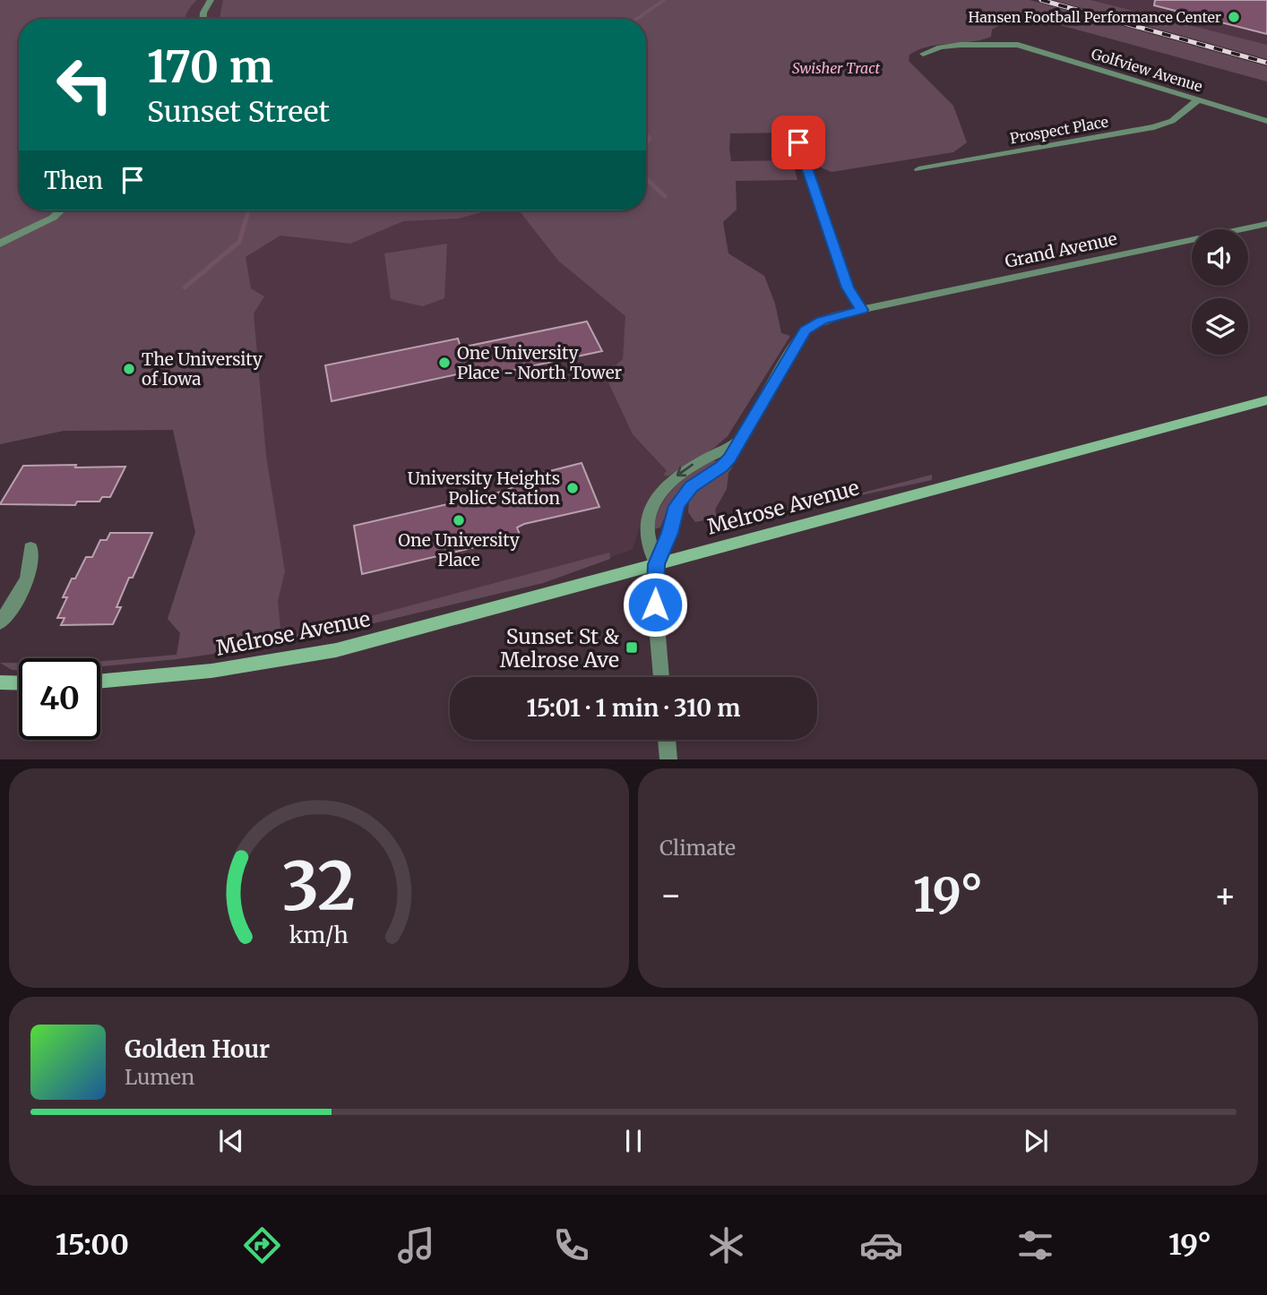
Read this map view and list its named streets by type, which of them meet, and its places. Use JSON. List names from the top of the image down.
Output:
{
  "streets": {
    "main road": ["Melrose Avenue"],
    "street": ["Golfview Avenue", "Prospect Place", "Grand Avenue"]
  },
  "crossings": [
    ["Golfview Avenue", "Prospect Place"],
    ["Grand Avenue", "Melrose Avenue"]
  ],
  "parks": ["Swisher Tract"],
  "places": {
    "other": [
      "Hansen Football Performance Center",
      "One University Place - North Tower",
      "The University of Iowa",
      "University Heights Police Station",
      "One University Place"
    ],
    "transit": ["Sunset St & Melrose Ave"]
  },
  "page": {
    "turn": ["170 m", "Sunset Street"],
    "then": "Then",
    "limit": "40",
    "trip": "15:01 · 1 min · 310 m",
    "tile": "Climate",
    "heat": ["−", "19°", "+"],
    "song": ["Golden Hour", "Lumen"],
    "tabs": ["15:00", "19°"],
    "gauge": ["32", "km/h"]
  }
}
